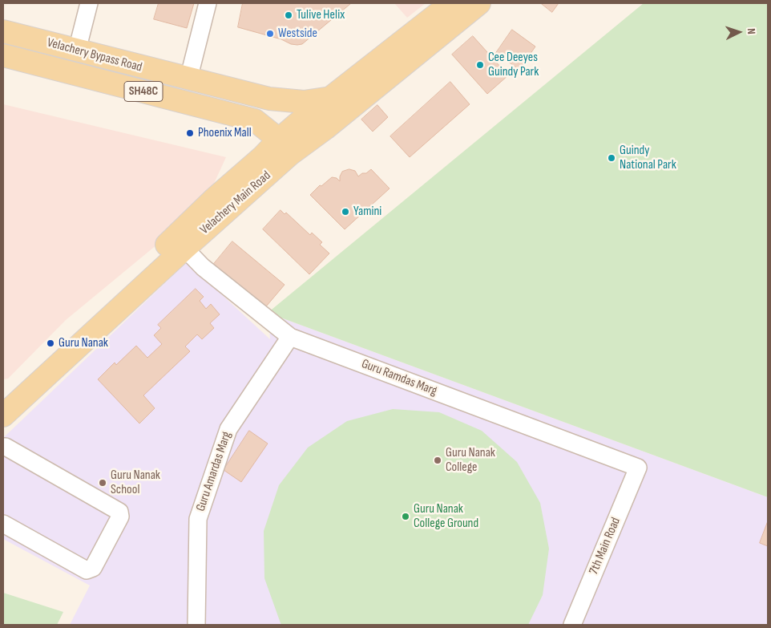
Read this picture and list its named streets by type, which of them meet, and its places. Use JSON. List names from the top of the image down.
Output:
{
  "streets": {
    "main road": ["Velachery Bypass Road", "SH48C", "Velachery Main Road"],
    "street": ["Guru Ramdas Marg", "Guru Amardas Marg", "7th Main Road"]
  },
  "crossings": [
    ["Velachery Bypass Road", "Velachery Main Road"],
    ["Velachery Main Road", "Guru Ramdas Marg"],
    ["Guru Ramdas Marg", "Guru Amardas Marg"],
    ["Guru Ramdas Marg", "7th Main Road"]
  ],
  "places": [
    "Tulive Helix",
    "Westside",
    "Cee Deeyes Guindy Park",
    "Phoenix Mall",
    "Guindy National Park",
    "Yamini",
    "Guru Nanak",
    "Guru Nanak College",
    "Guru Nanak School",
    "Guru Nanak College Ground"
  ],
  "north": "right"
}
